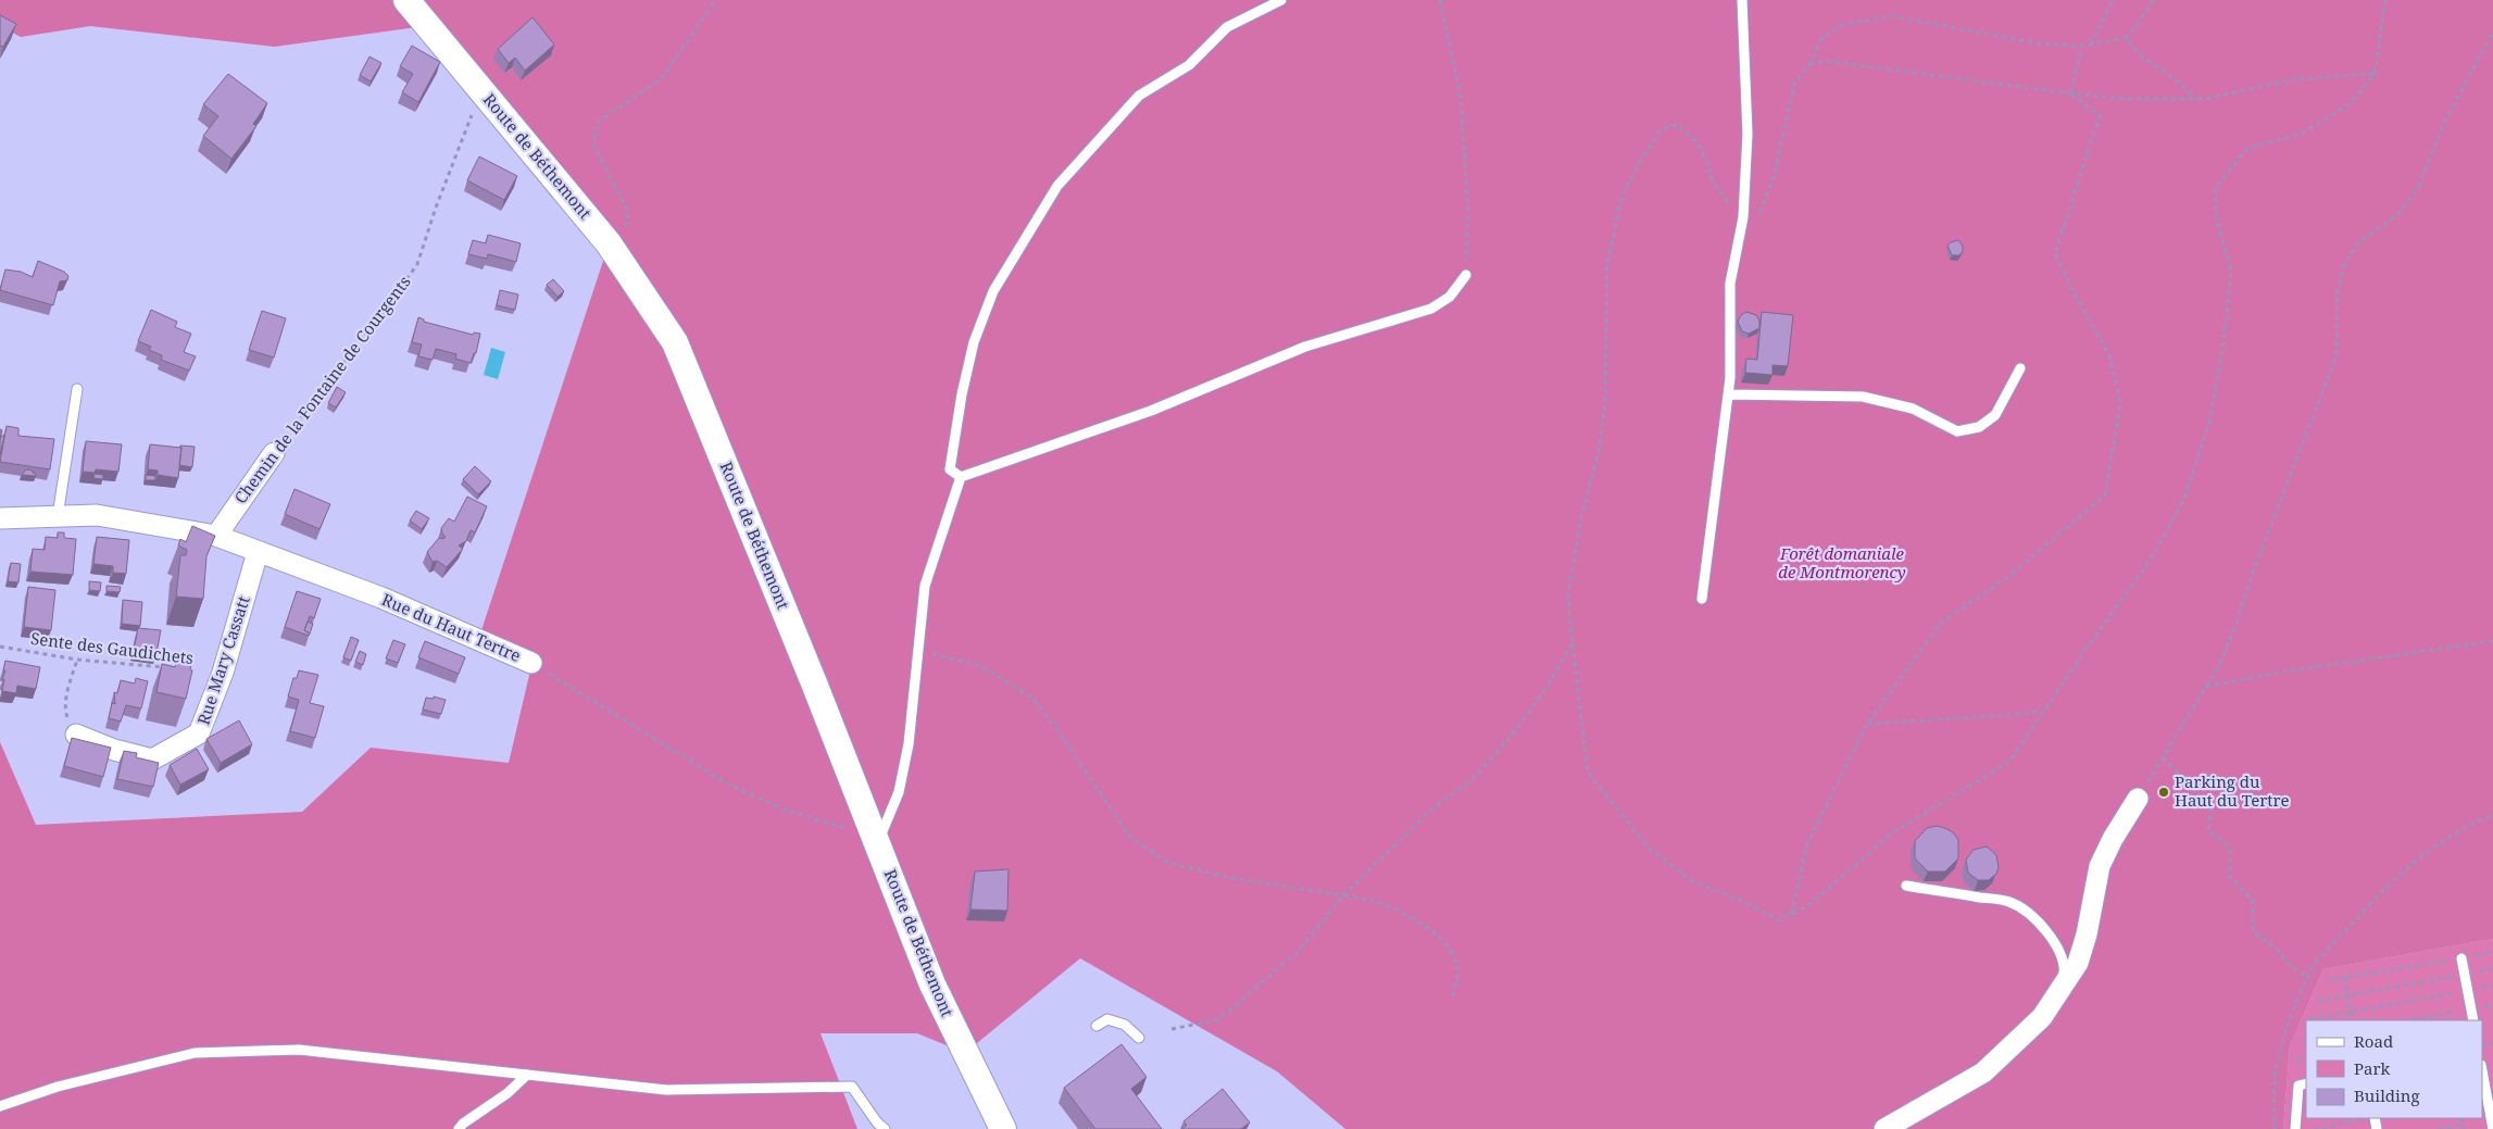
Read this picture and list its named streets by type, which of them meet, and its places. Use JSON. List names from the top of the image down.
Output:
{
  "streets": {
    "street": [
      "Route de Béthemont",
      "Chemin de la Fontaine de Courgents",
      "Rue du Haut Tertre",
      "Rue Mary Cassatt"
    ],
    "path": ["Sente des Gaudichets"]
  },
  "crossings": [
    ["Route de Béthemont", "Rue du Haut Tertre"],
    ["Chemin de la Fontaine de Courgents", "Rue du Haut Tertre"],
    ["Rue du Haut Tertre", "Rue Mary Cassatt"]
  ],
  "parks": ["Forêt domaniale de Montmorency"],
  "places": ["Parking du Haut du Tertre"],
  "legend": ["Road", "Park", "Building"]
}
